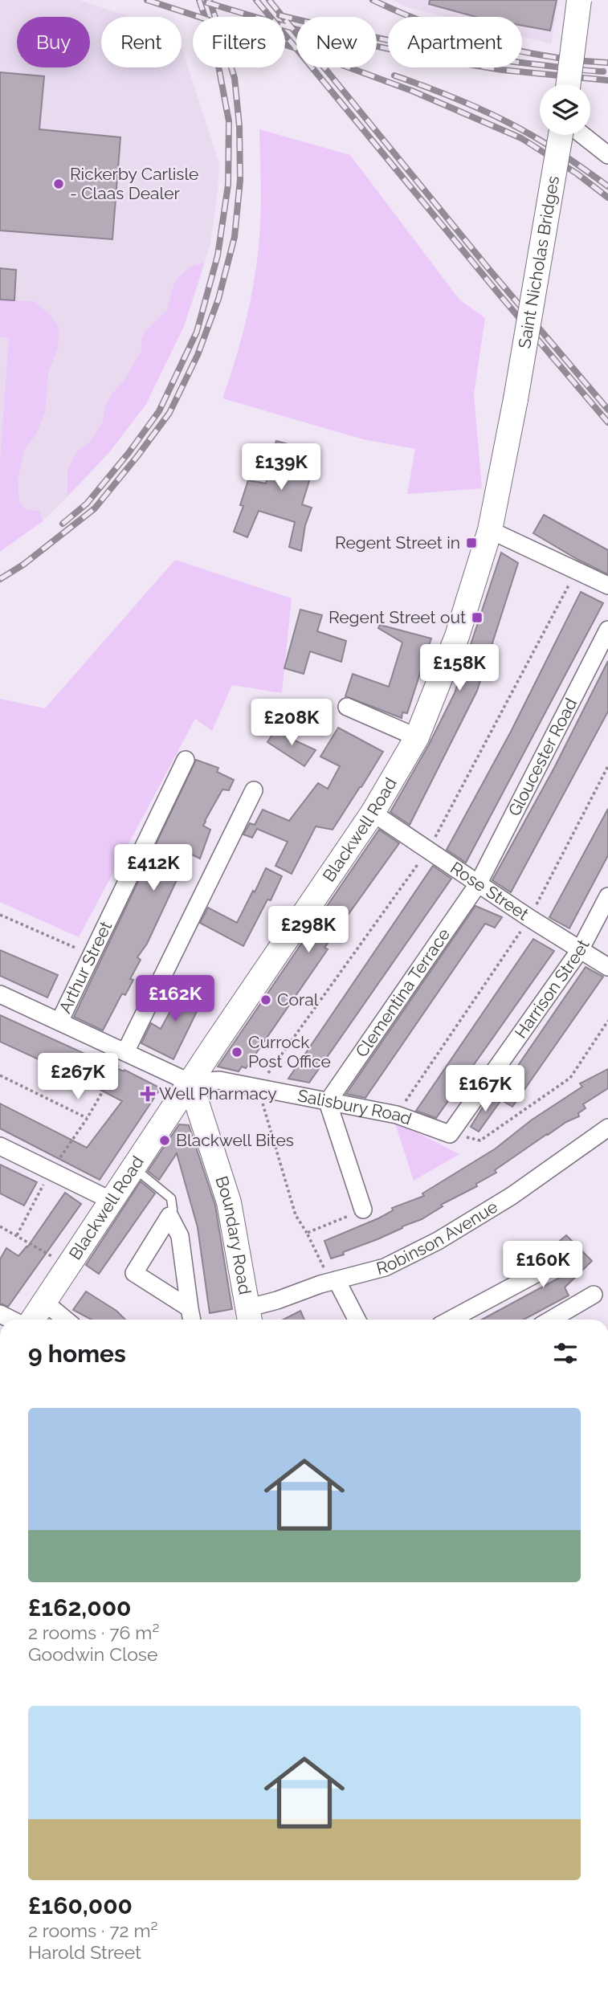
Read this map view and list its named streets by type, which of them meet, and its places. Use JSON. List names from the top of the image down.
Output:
{
  "streets": {
    "street": [
      "Saint Nicholas Bridges",
      "Gloucester Road",
      "Blackwell Road",
      "Rose Street",
      "Arthur Street",
      "Harrison Street",
      "Clementina Terrace",
      "Salisbury Road",
      "Boundary Road",
      "Robinson Avenue"
    ]
  },
  "crossings": [
    ["Saint Nicholas Bridges", "Blackwell Road"],
    ["Gloucester Road", "Rose Street"],
    ["Gloucester Road", "Clementina Terrace"],
    ["Blackwell Road", "Rose Street"],
    ["Blackwell Road", "Salisbury Road"],
    ["Blackwell Road", "Boundary Road"],
    ["Rose Street", "Harrison Street"],
    ["Rose Street", "Clementina Terrace"],
    ["Harrison Street", "Salisbury Road"],
    ["Clementina Terrace", "Salisbury Road"],
    ["Salisbury Road", "Boundary Road"],
    ["Boundary Road", "Robinson Avenue"]
  ],
  "places": {
    "other": [
      "Rickerby Carlisle - Claas Dealer",
      "Coral",
      "Currock Post Office",
      "Blackwell Bites"
    ],
    "transit": ["Regent Street in", "Regent Street out"],
    "health": ["Well Pharmacy"]
  },
  "page": {
    "chip": [
      "Buy",
      "Rent",
      "Filters",
      "New",
      "Apartment"
    ],
    "price": [
      "£139K",
      "£158K",
      "£208K",
      "£412K",
      "£298K",
      "£162K",
      "£267K",
      "£167K",
      "£160K"
    ],
    "heading": "9 homes",
    "list": [
      {
        "name": "£162,000",
        "note": "2 rooms · 76 m² · Goodwin Close"
      },
      {
        "name": "£160,000",
        "note": "2 rooms · 72 m² · Harold Street"
      }
    ]
  }
}
